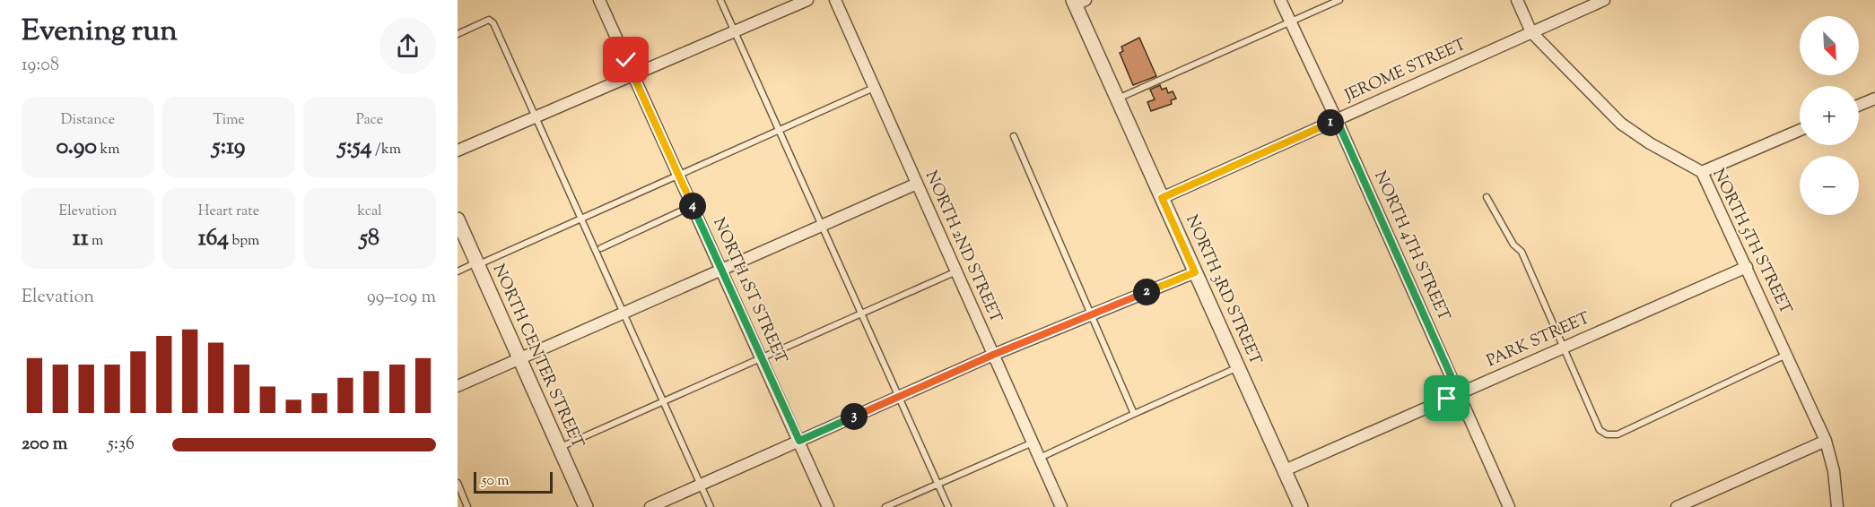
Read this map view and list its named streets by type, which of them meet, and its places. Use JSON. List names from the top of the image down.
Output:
{
  "streets": {
    "street": [
      "JEROME STREET",
      "NORTH 5TH STREET",
      "NORTH 4TH STREET",
      "NORTH 2ND STREET",
      "NORTH 3RD STREET",
      "NORTH 1ST STREET",
      "PARK STREET",
      "NORTH CENTER STREET"
    ]
  },
  "crossings": [
    ["JEROME STREET", "NORTH 5TH STREET"],
    ["JEROME STREET", "NORTH 4TH STREET"],
    ["JEROME STREET", "NORTH 3RD STREET"],
    ["NORTH 5TH STREET", "PARK STREET"],
    ["NORTH 4TH STREET", "PARK STREET"],
    ["NORTH 3RD STREET", "PARK STREET"]
  ],
  "scale_bar": "50 m",
  "north": "bottom right",
  "page": {
    "heading": ["Evening run", "19:08"],
    "map_buttons": ["+", "−"],
    "stats": [
      ["Distance", "0.90 km"],
      ["Time", "5:19"],
      ["Pace", "5:54 /km"],
      ["Elevation", "11 m"],
      ["Heart rate", "164 bpm"],
      ["kcal", "58"]
    ],
    "pins": [
      "1",
      "4",
      "2",
      "3"
    ],
    "chart": ["Elevation", "99–109 m"],
    "list": [
      {
        "name": "200 m",
        "note": "5:36"
      }
    ],
    "scale": "50 m"
  }
}
